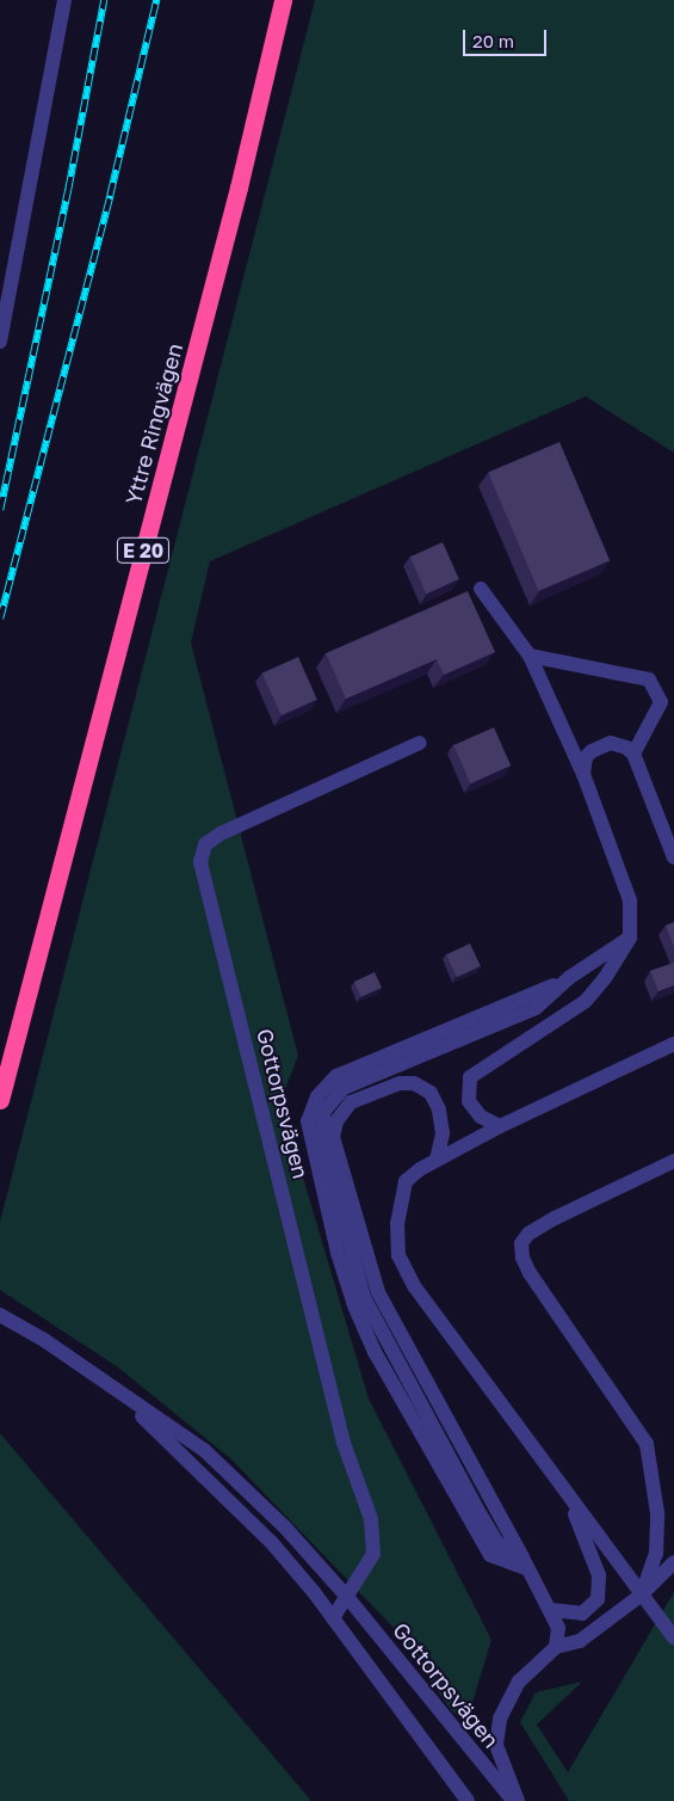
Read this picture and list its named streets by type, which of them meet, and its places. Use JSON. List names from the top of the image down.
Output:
{
  "streets": {
    "highway": ["Yttre Ringvägen", "E 20"],
    "street": ["Gottorpsvägen"]
  },
  "scale_bar": "20 m"
}
